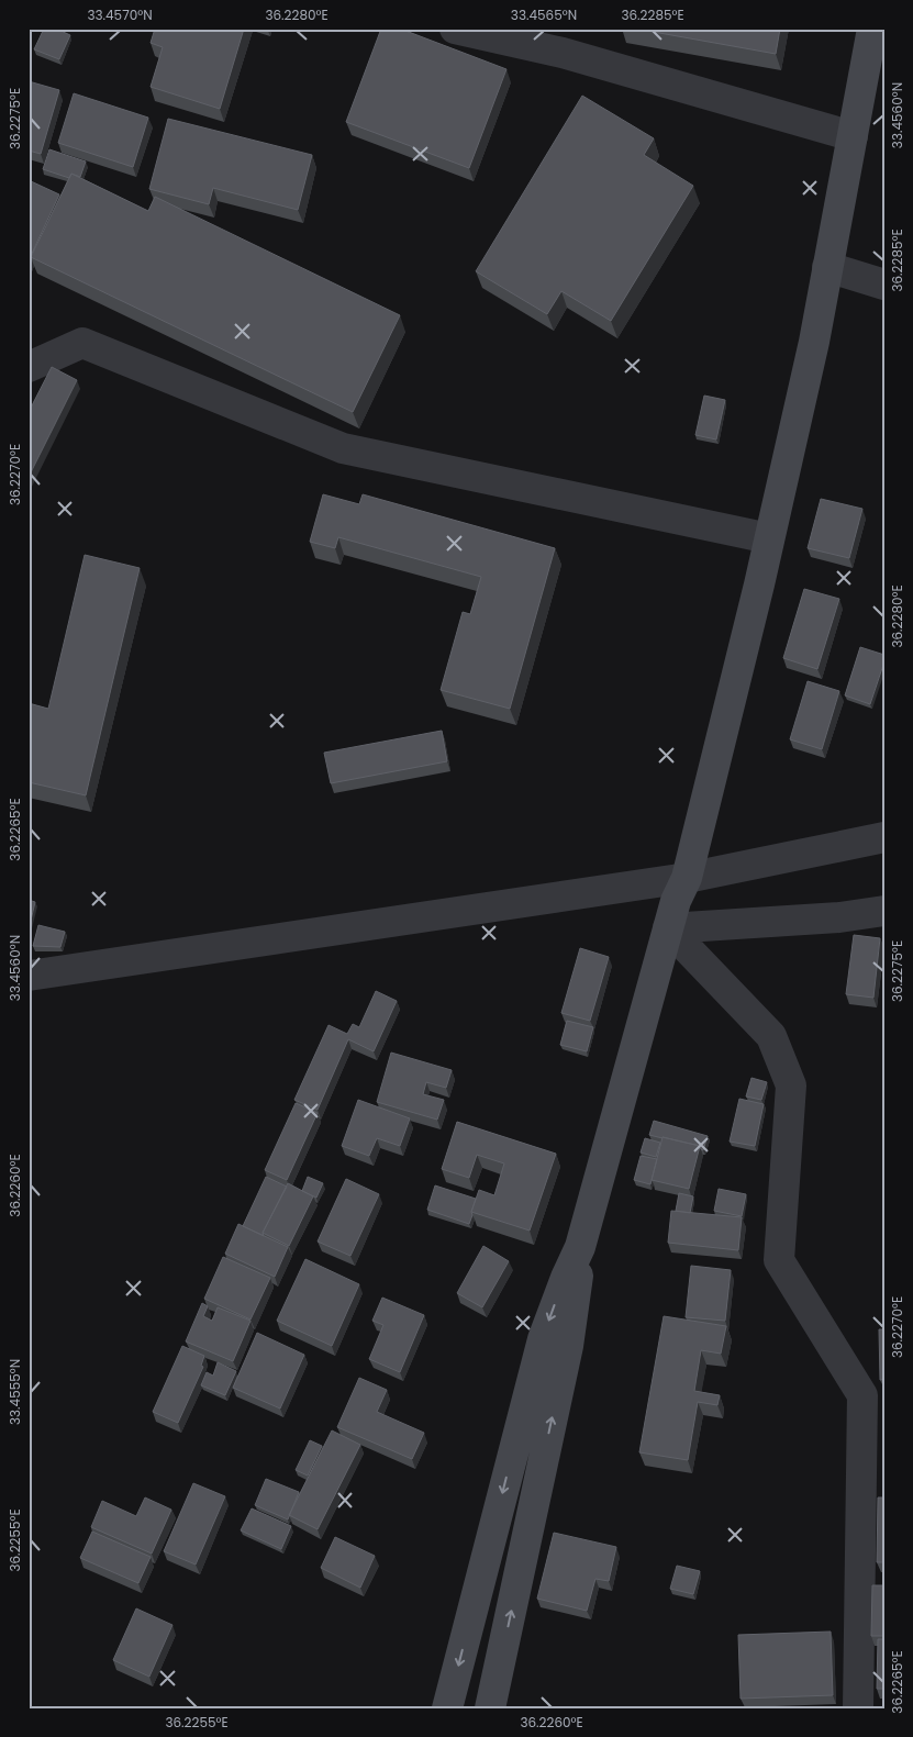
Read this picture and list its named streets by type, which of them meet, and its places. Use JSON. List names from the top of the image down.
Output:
{
  "coordinates": [
    "33.4570°N",
    "36.2280°E",
    "33.4565°N",
    "36.2285°E",
    "33.4560°N",
    "36.2275°E",
    "36.2270°E",
    "36.2265°E",
    "36.2260°E",
    "33.4555°N",
    "36.2255°E"
  ]
}
